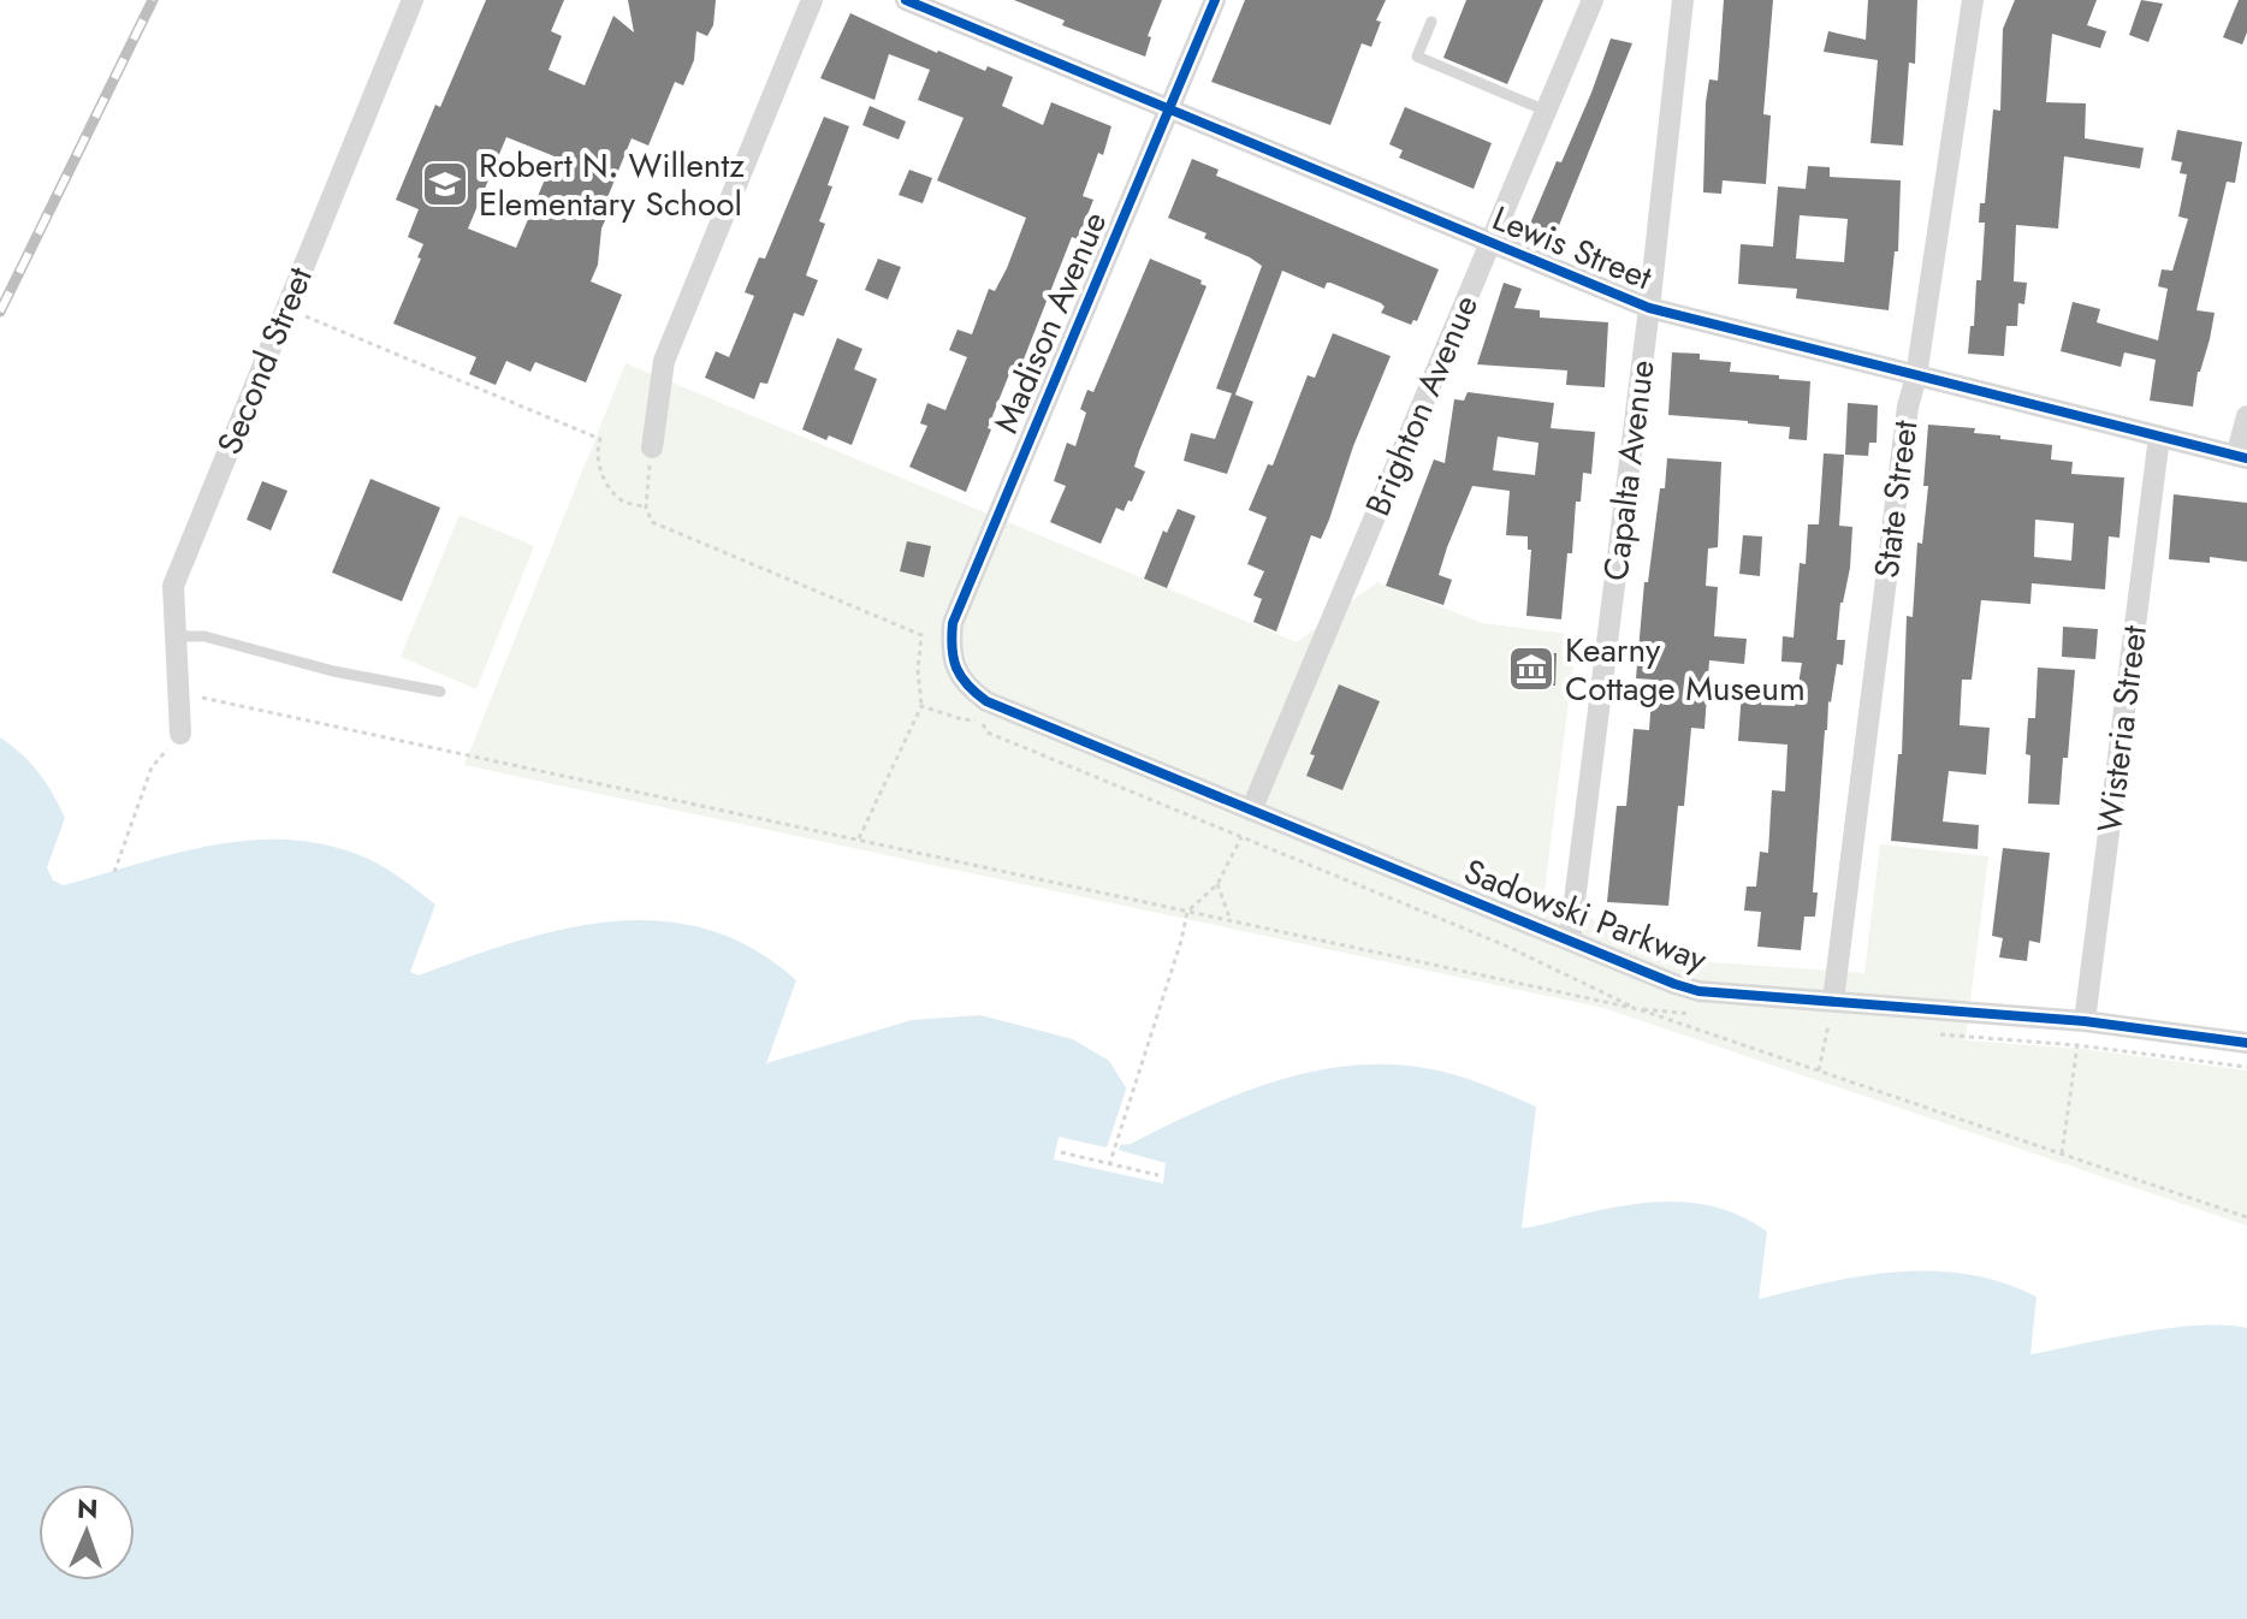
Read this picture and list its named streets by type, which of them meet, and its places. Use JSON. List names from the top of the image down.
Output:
{
  "streets": {
    "street": [
      "Lewis Street",
      "Madison Avenue",
      "Second Street",
      "Brighton Avenue",
      "Capalta Avenue",
      "State Street",
      "Wisteria Street",
      "Sadowski Parkway"
    ]
  },
  "crossings": [
    ["Lewis Street", "Madison Avenue"],
    ["Lewis Street", "Brighton Avenue"],
    ["Lewis Street", "Capalta Avenue"],
    ["Lewis Street", "State Street"],
    ["Lewis Street", "Wisteria Street"],
    ["Madison Avenue", "Sadowski Parkway"],
    ["Brighton Avenue", "Sadowski Parkway"],
    ["Capalta Avenue", "Sadowski Parkway"],
    ["State Street", "Sadowski Parkway"],
    ["Wisteria Street", "Sadowski Parkway"]
  ],
  "places": {
    "school or university": ["Robert N. Willentz Elementary School"],
    "museum": ["Kearny Cottage Museum"]
  },
  "north": "top"
}
